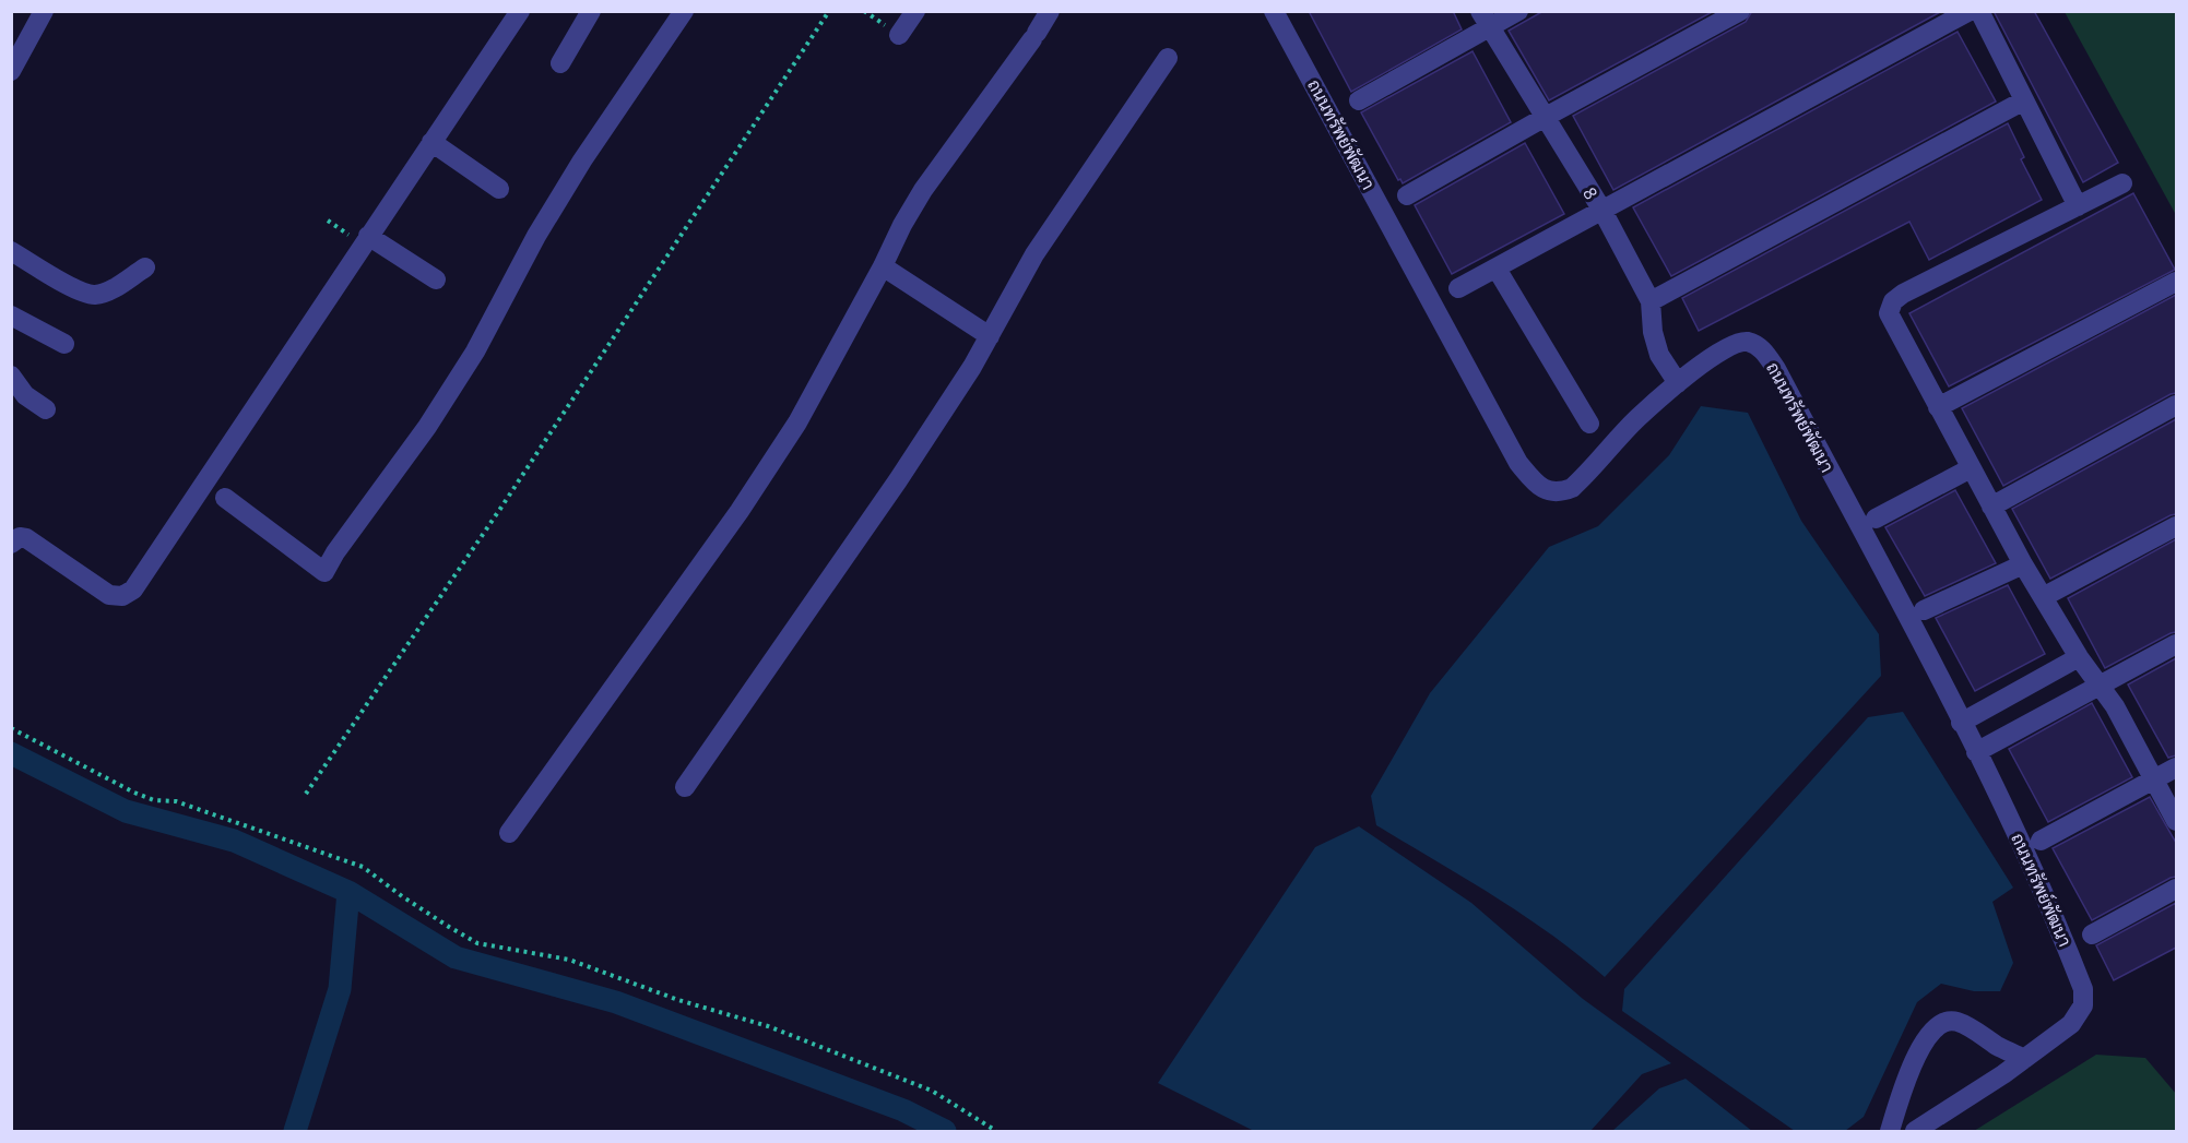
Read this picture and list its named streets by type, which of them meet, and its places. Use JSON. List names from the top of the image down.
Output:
{
  "streets": {
    "street": ["ถนนทรัพย์พัฒนา", "8"]
  },
  "crossings": [
    ["ถนนทรัพย์พัฒนา", "8"]
  ]
}
